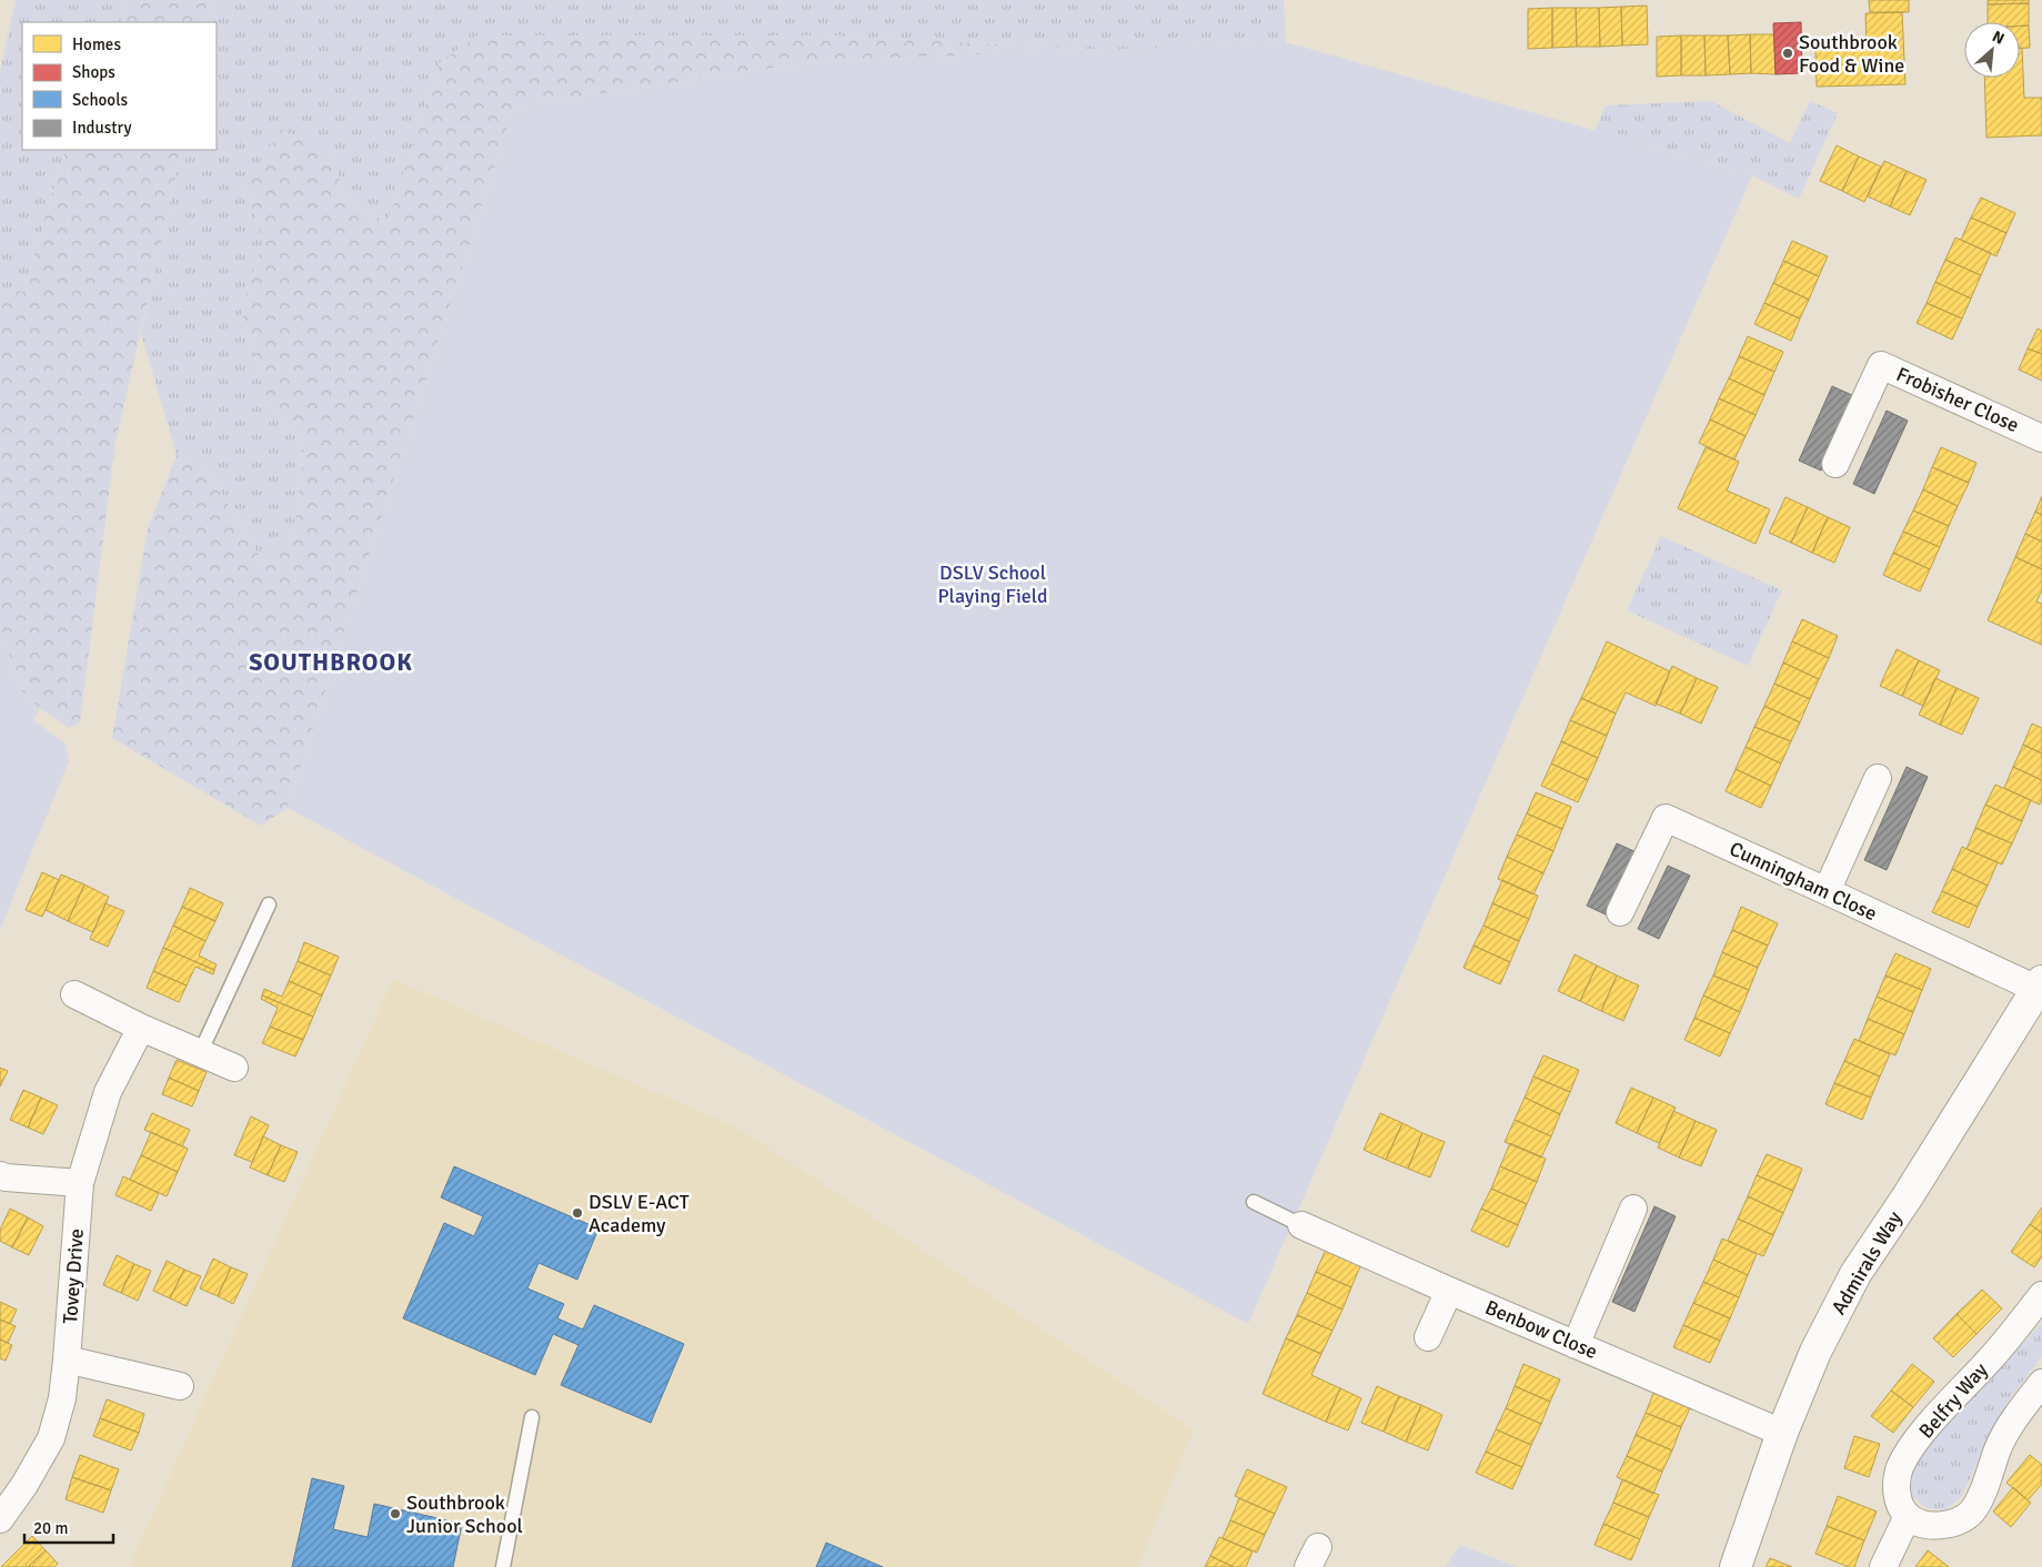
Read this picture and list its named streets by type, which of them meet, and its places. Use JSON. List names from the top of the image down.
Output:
{
  "streets": {
    "street": [
      "Frobisher Close",
      "Cunningham Close",
      "Admirals Way",
      "Tovey Drive",
      "Benbow Close",
      "Belfry Way"
    ]
  },
  "crossings": [
    ["Cunningham Close", "Admirals Way"],
    ["Admirals Way", "Benbow Close"]
  ],
  "districts": ["SOUTHBROOK"],
  "parks": ["DSLV School Playing Field"],
  "places": ["Southbrook Food & Wine", "DSLV E-ACT Academy", "Southbrook Junior School"],
  "legend": [
    "Homes",
    "Shops",
    "Schools",
    "Industry"
  ],
  "scale_bar": "20 m",
  "north": "top right"
}
